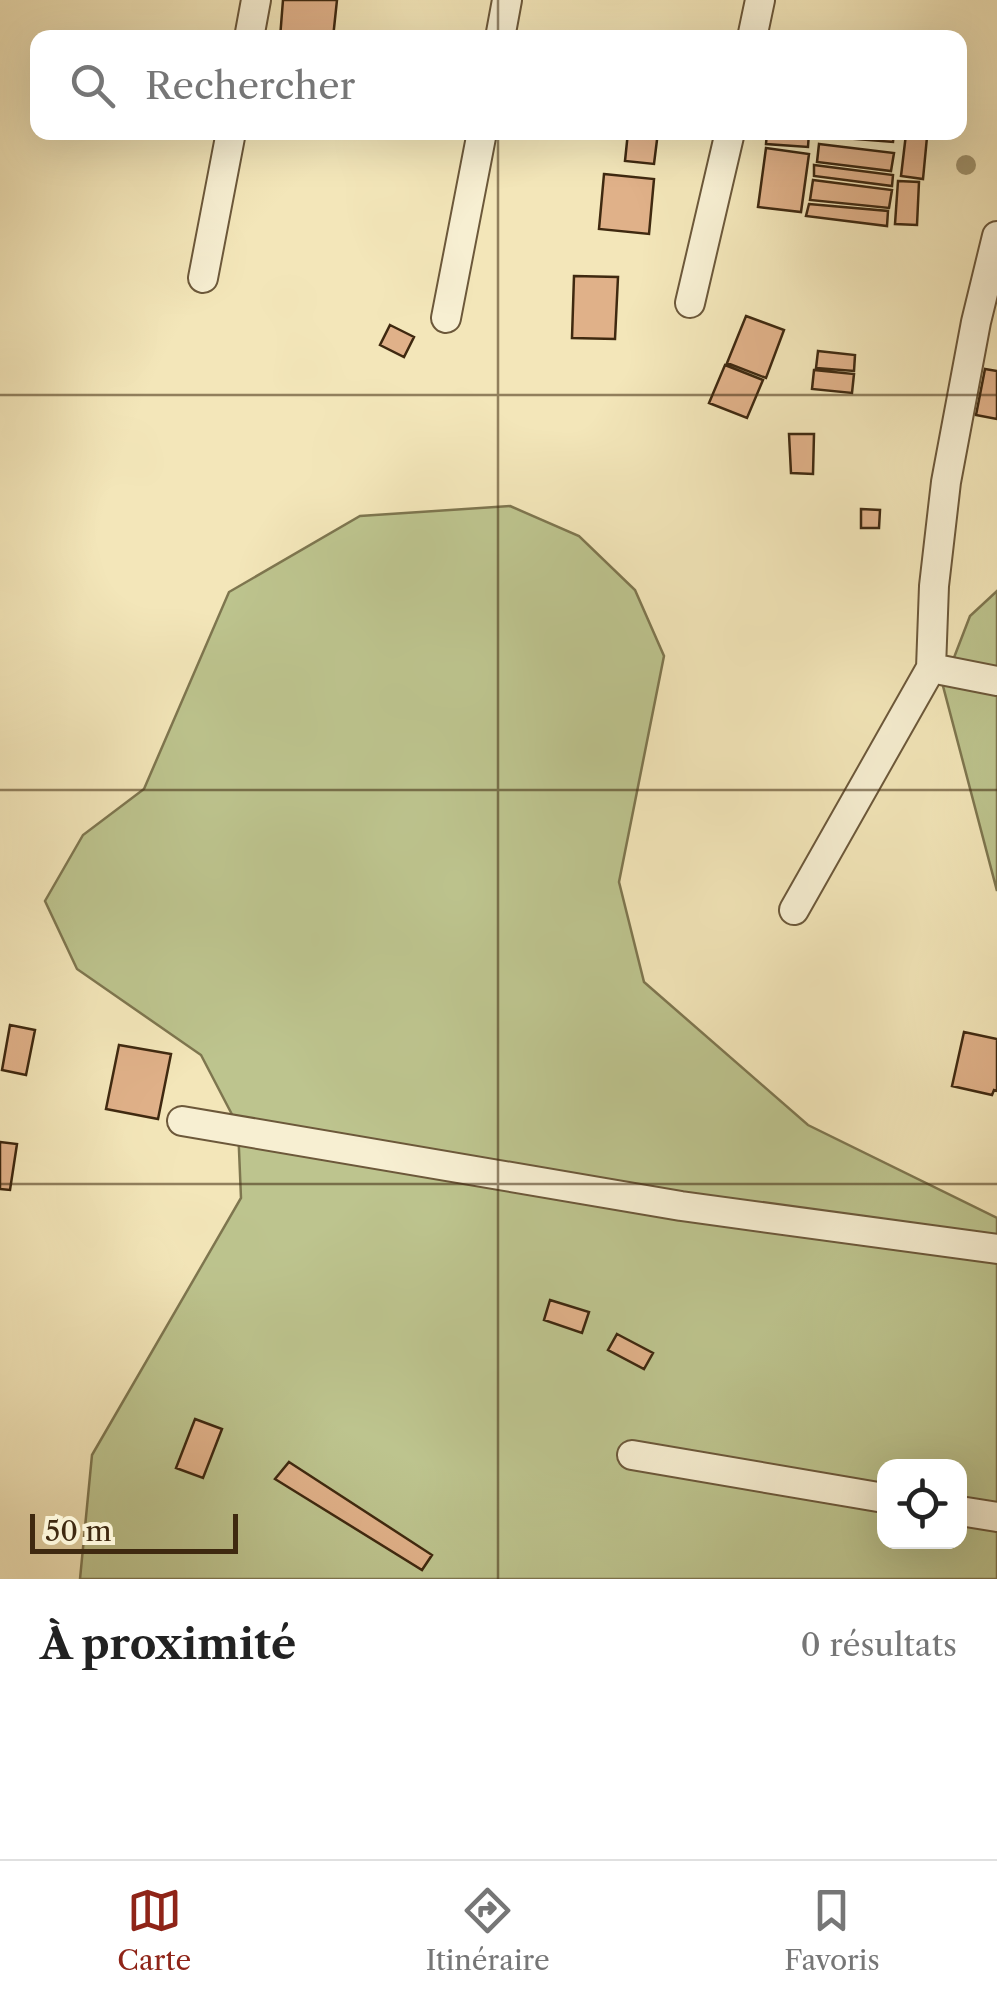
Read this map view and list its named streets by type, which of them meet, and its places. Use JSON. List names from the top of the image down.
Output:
{
  "scale_bar": "50 m",
  "page": {
    "search": "Rechercher",
    "scale": "50 m",
    "heading": ["À proximité", "0 résultats"],
    "nav": ["Carte", "Itinéraire", "Favoris"]
  }
}
